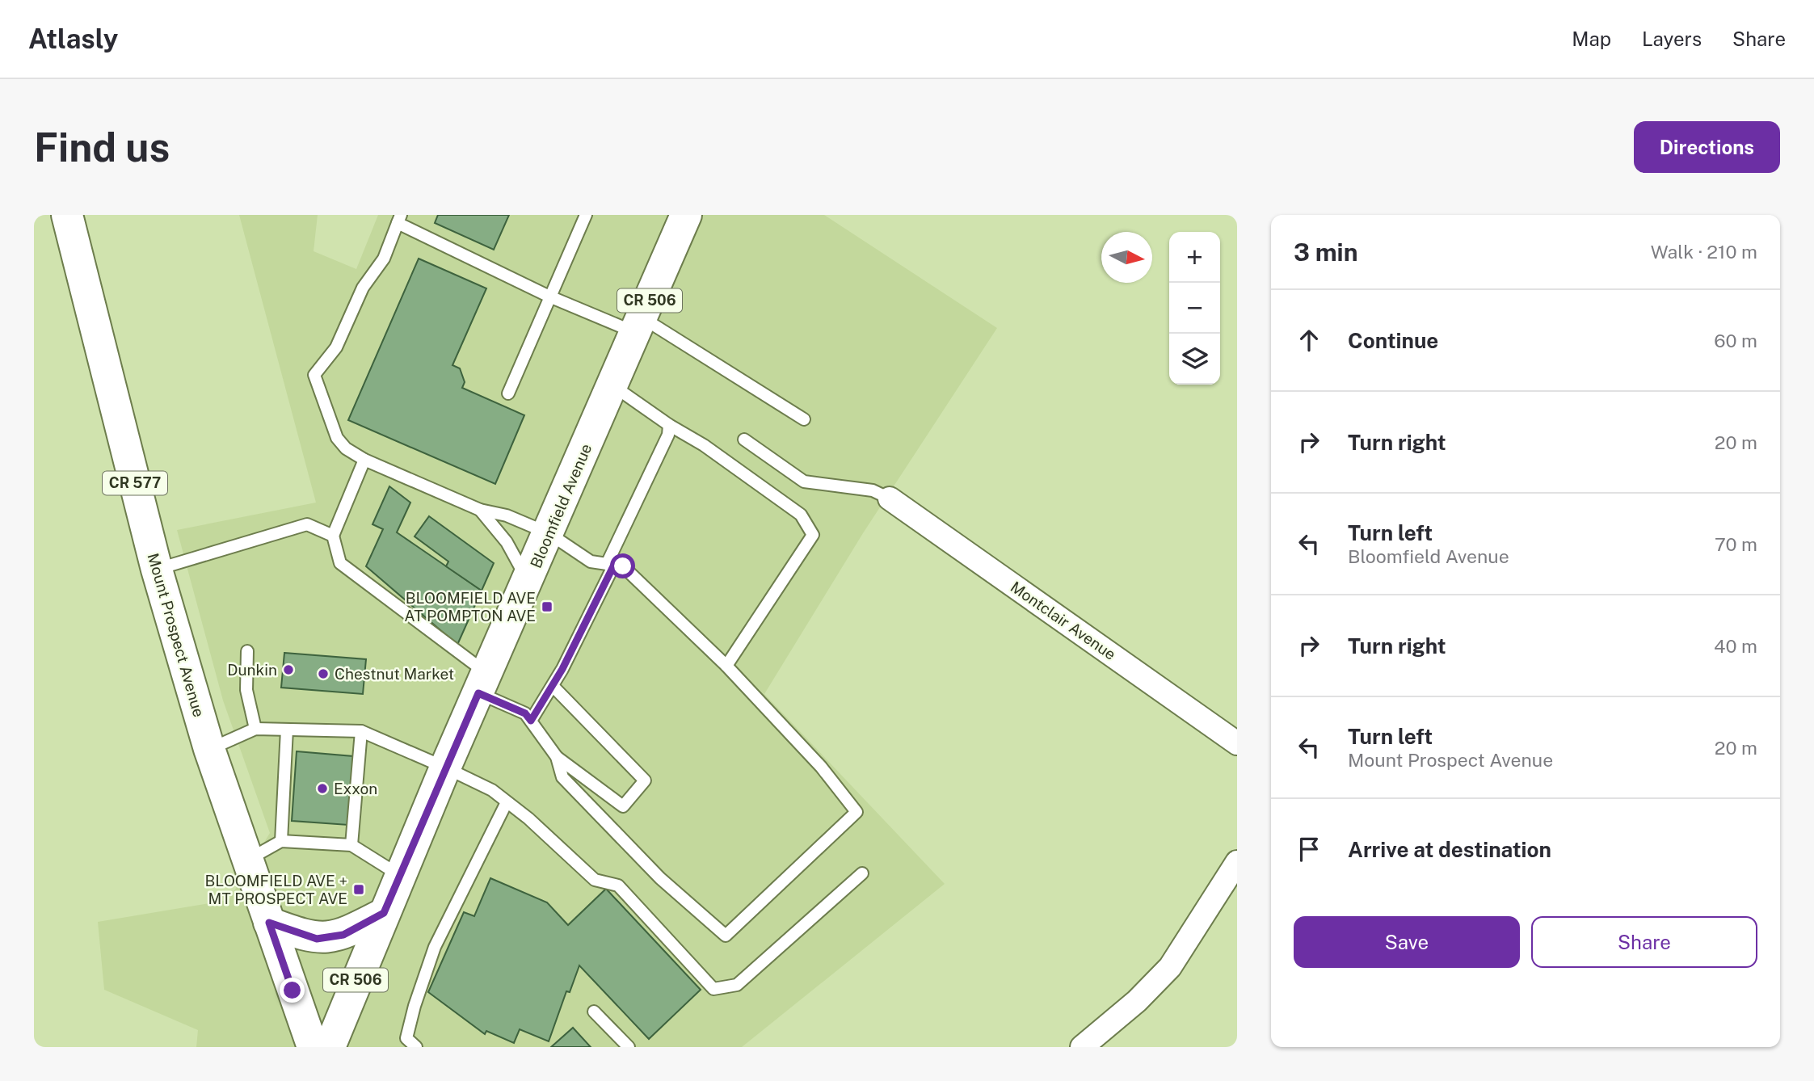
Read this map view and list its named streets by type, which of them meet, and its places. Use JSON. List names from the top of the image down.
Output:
{
  "streets": {
    "main road": [
      "CR 506",
      "CR 577",
      "Bloomfield Avenue",
      "Mount Prospect Avenue"
    ],
    "street": ["Montclair Avenue"]
  },
  "places": {
    "transit": ["BLOOMFIELD AVE AT POMPTON AVE", "BLOOMFIELD AVE + MT PROSPECT AVE"],
    "other": ["Dunkin", "Chestnut Market", "Exxon"]
  },
  "north": "right",
  "page": {
    "header": "Atlasly",
    "nav": ["Map", "Layers", "Share"],
    "buttons": [
      "Directions",
      ["Save", "Share"]
    ],
    "title": "Find us",
    "heading": ["3 min", "Walk · 210 m"],
    "map_buttons": ["+", "−"],
    "list": [
      ["Continue", "60 m"],
      ["Turn right", "20 m"],
      ["Turn left", "Bloomfield Avenue", "70 m"],
      ["Turn right", "40 m"],
      ["Turn left", "Mount Prospect Avenue", "20 m"],
      "Arrive at destination"
    ]
  }
}
